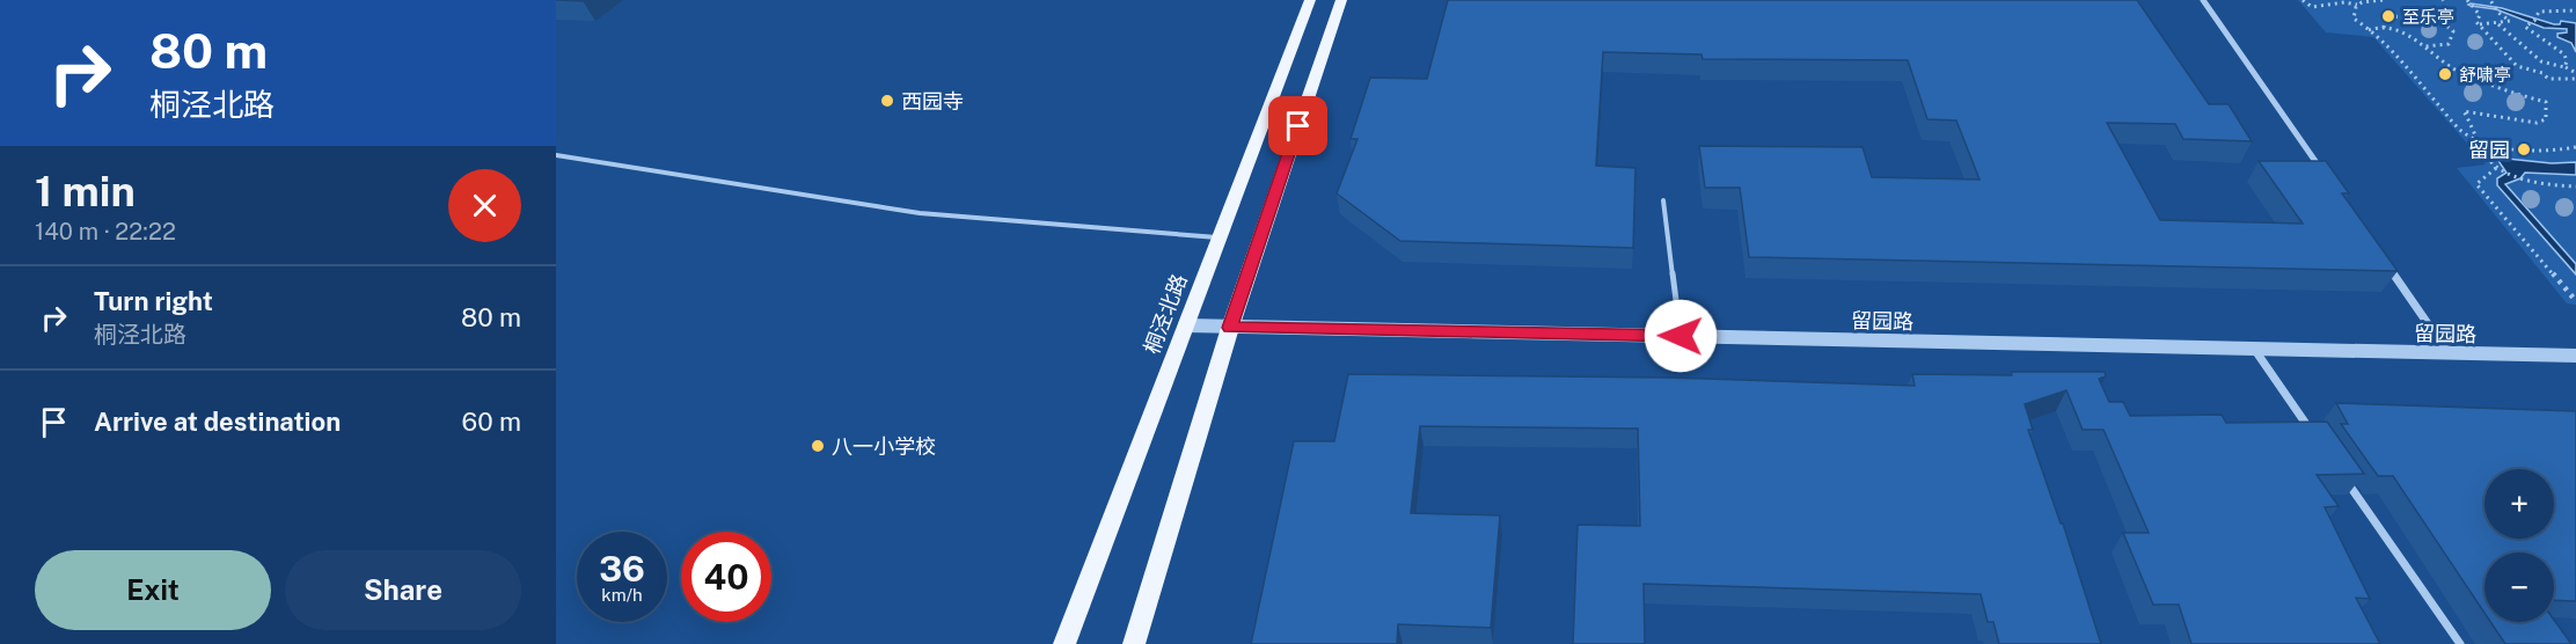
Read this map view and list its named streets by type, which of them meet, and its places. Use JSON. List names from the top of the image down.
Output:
{
  "streets": {
    "main road": ["桐泾北路"],
    "street": ["留园路"]
  },
  "crossings": [
    ["桐泾北路", "留园路"]
  ],
  "places": [
    "至乐亭",
    "舒啸亭",
    "西园寺",
    "留园",
    "八一小学校"
  ],
  "page": {
    "turn": ["80 m", "桐泾北路"],
    "heading": ["1 min", "140 m · 22:22"],
    "list": [
      {
        "name": "Turn right",
        "note": "桐泾北路",
        "value": "80 m"
      },
      {
        "name": "Arrive at destination",
        "value": "60 m"
      }
    ],
    "map_buttons": ["+", "−"],
    "speed": "36 km/h",
    "limit": "40",
    "buttons": ["Exit", "Share"]
  }
}
